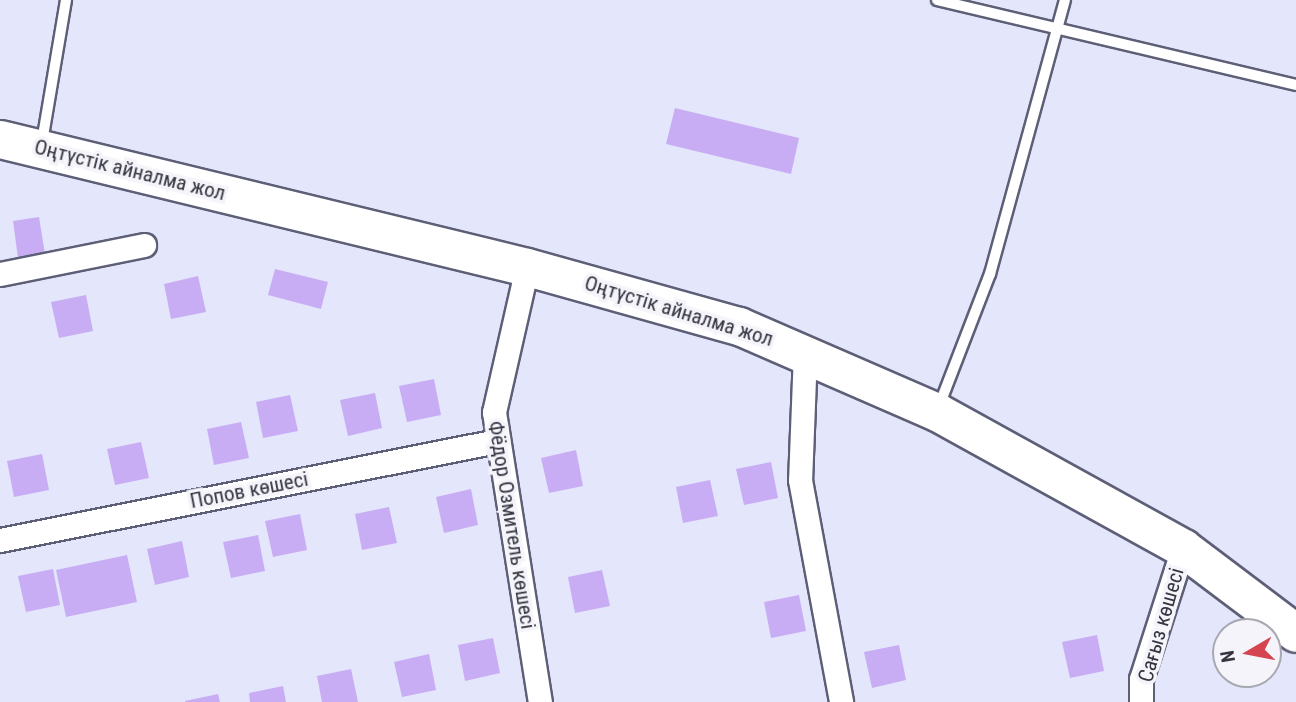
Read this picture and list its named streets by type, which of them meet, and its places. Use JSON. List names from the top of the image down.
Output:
{
  "streets": {
    "highway": ["Оңтүстік айналма жол"],
    "street": ["Попов көшесі", "Фёдор Озмитель көшесі", "Сағыз көшесі"]
  },
  "crossings": [
    ["Оңтүстік айналма жол", "Фёдор Озмитель көшесі"],
    ["Оңтүстік айналма жол", "Сағыз көшесі"],
    ["Попов көшесі", "Фёдор Озмитель көшесі"]
  ],
  "north": "left"
}
